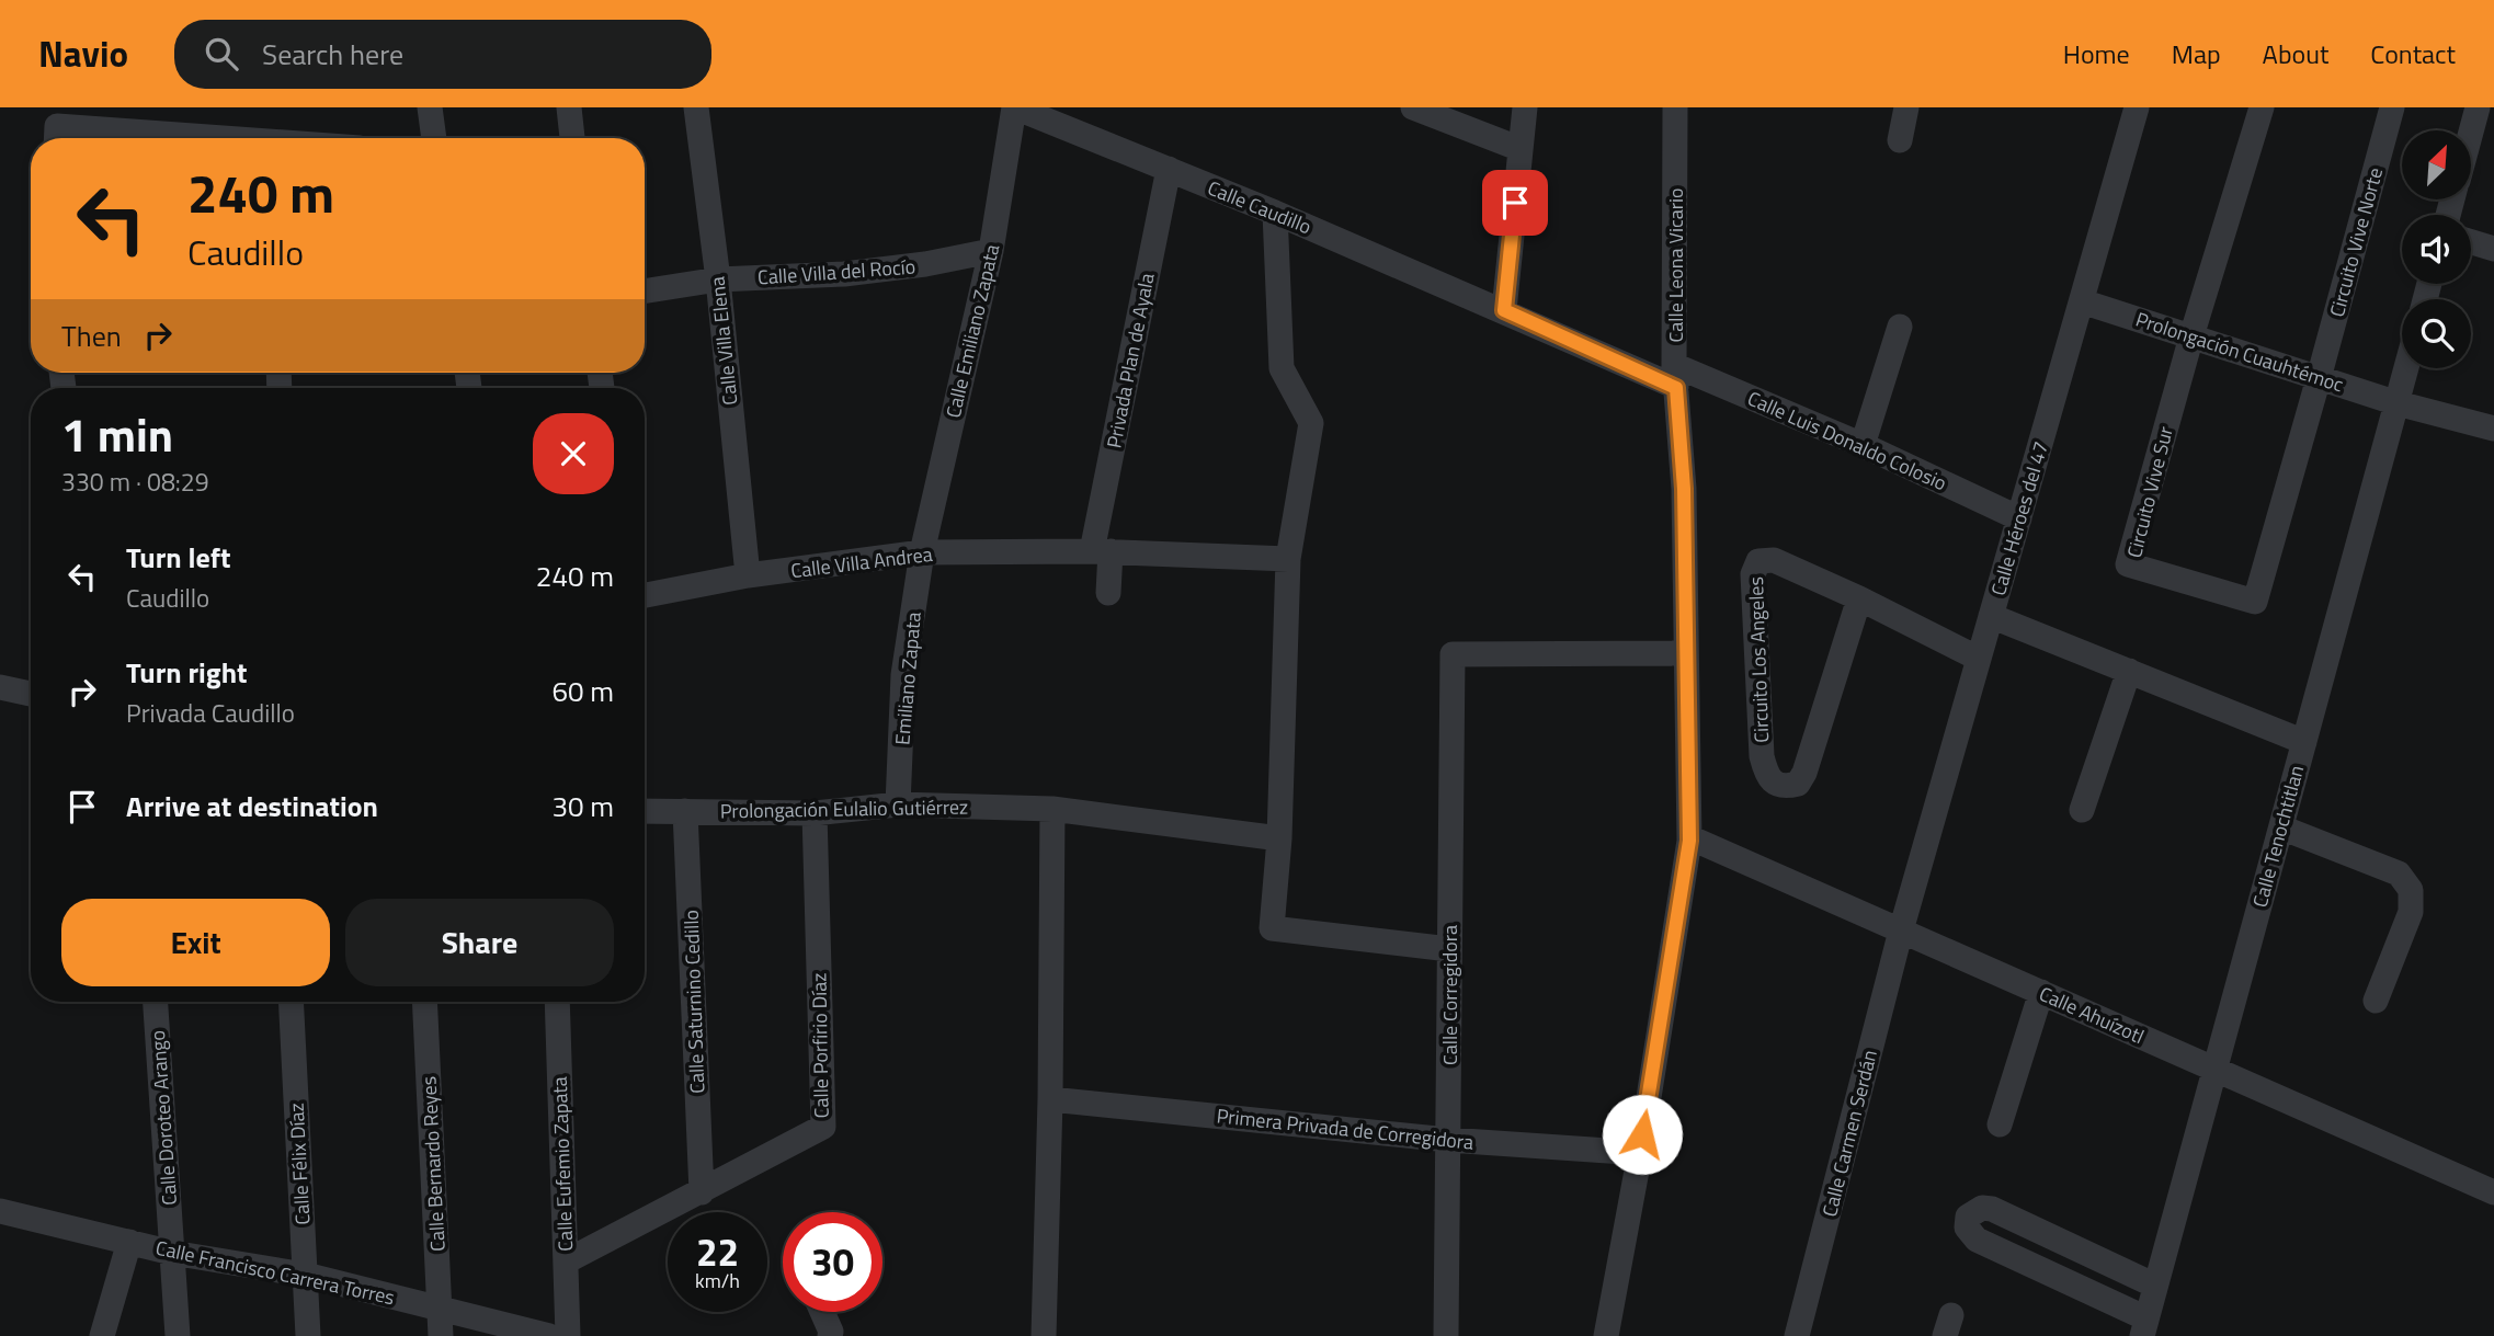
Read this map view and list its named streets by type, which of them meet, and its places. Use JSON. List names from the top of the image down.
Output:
{
  "streets": {
    "street": [
      "Calle Caudillo",
      "Circuito Vive Norte",
      "Calle Leona Vicario",
      "Calle Villa del Rocío",
      "Calle Emiliano Zapata",
      "Calle Villa Elena",
      "Prolongación Cuauhtémoc",
      "Privada Plan de Ayala",
      "Calle Luis Donaldo Colosio",
      "Circuito Vive Sur",
      "Calle Héroes del 47",
      "Calle Villa Andrea",
      "Circuito Los Angeles",
      "Emiliano Zapata",
      "Prolongación Eulalio Gutiérrez",
      "Calle Tenochtitlan",
      "Calle Corregidora",
      "Calle Saturnino Cedillo",
      "Calle Ahuízotl",
      "Calle Porfirio Díaz",
      "Calle Doroteo Arango",
      "Primera Privada de Corregidora",
      "Calle Carmen Serdán",
      "Calle Félix Díaz",
      "Calle Bernardo Reyes",
      "Calle Eufemio Zapata",
      "Calle Francisco Carrera Torres"
    ]
  },
  "crossings": [
    ["Calle Caudillo", "Calle Leona Vicario"],
    ["Calle Caudillo", "Calle Emiliano Zapata"],
    ["Calle Caudillo", "Privada Plan de Ayala"],
    ["Calle Caudillo", "Calle Luis Donaldo Colosio"],
    ["Circuito Vive Norte", "Prolongación Cuauhtémoc"],
    ["Circuito Vive Norte", "Circuito Vive Sur"],
    ["Calle Leona Vicario", "Calle Luis Donaldo Colosio"],
    ["Calle Leona Vicario", "Calle Corregidora"],
    ["Calle Leona Vicario", "Calle Ahuízotl"],
    ["Calle Leona Vicario", "Primera Privada de Corregidora"],
    ["Calle Villa del Rocío", "Calle Emiliano Zapata"],
    ["Calle Villa del Rocío", "Calle Villa Elena"],
    ["Calle Emiliano Zapata", "Calle Villa Andrea"],
    ["Calle Emiliano Zapata", "Emiliano Zapata"],
    ["Calle Villa Elena", "Calle Villa Andrea"],
    ["Prolongación Cuauhtémoc", "Circuito Vive Sur"],
    ["Prolongación Cuauhtémoc", "Calle Héroes del 47"],
    ["Prolongación Cuauhtémoc", "Calle Tenochtitlan"],
    ["Privada Plan de Ayala", "Calle Villa Andrea"],
    ["Calle Luis Donaldo Colosio", "Calle Héroes del 47"],
    ["Calle Héroes del 47", "Circuito Los Angeles"],
    ["Calle Héroes del 47", "Calle Ahuízotl"],
    ["Calle Héroes del 47", "Calle Carmen Serdán"],
    ["Calle Villa Andrea", "Emiliano Zapata"],
    ["Emiliano Zapata", "Prolongación Eulalio Gutiérrez"],
    ["Prolongación Eulalio Gutiérrez", "Calle Saturnino Cedillo"],
    ["Prolongación Eulalio Gutiérrez", "Calle Porfirio Díaz"],
    ["Calle Tenochtitlan", "Calle Ahuízotl"],
    ["Calle Corregidora", "Primera Privada de Corregidora"],
    ["Calle Saturnino Cedillo", "Calle Porfirio Díaz"],
    ["Calle Ahuízotl", "Calle Carmen Serdán"],
    ["Calle Porfirio Díaz", "Calle Eufemio Zapata"],
    ["Calle Doroteo Arango", "Calle Francisco Carrera Torres"],
    ["Calle Félix Díaz", "Calle Francisco Carrera Torres"],
    ["Calle Bernardo Reyes", "Calle Francisco Carrera Torres"]
  ],
  "north": "top right",
  "page": {
    "header": "Navio",
    "search": "Search here",
    "nav": [
      "Home",
      "Map",
      "About",
      "Contact"
    ],
    "turn": ["240 m", "Caudillo"],
    "then": "Then",
    "heading": ["1 min", "330 m · 08:29"],
    "list": [
      {
        "name": "Turn left",
        "note": "Caudillo",
        "value": "240 m"
      },
      {
        "name": "Turn right",
        "note": "Privada Caudillo",
        "value": "60 m"
      },
      {
        "name": "Arrive at destination",
        "value": "30 m"
      }
    ],
    "buttons": ["Exit", "Share"],
    "speed": "22 km/h",
    "limit": "30"
  }
}
